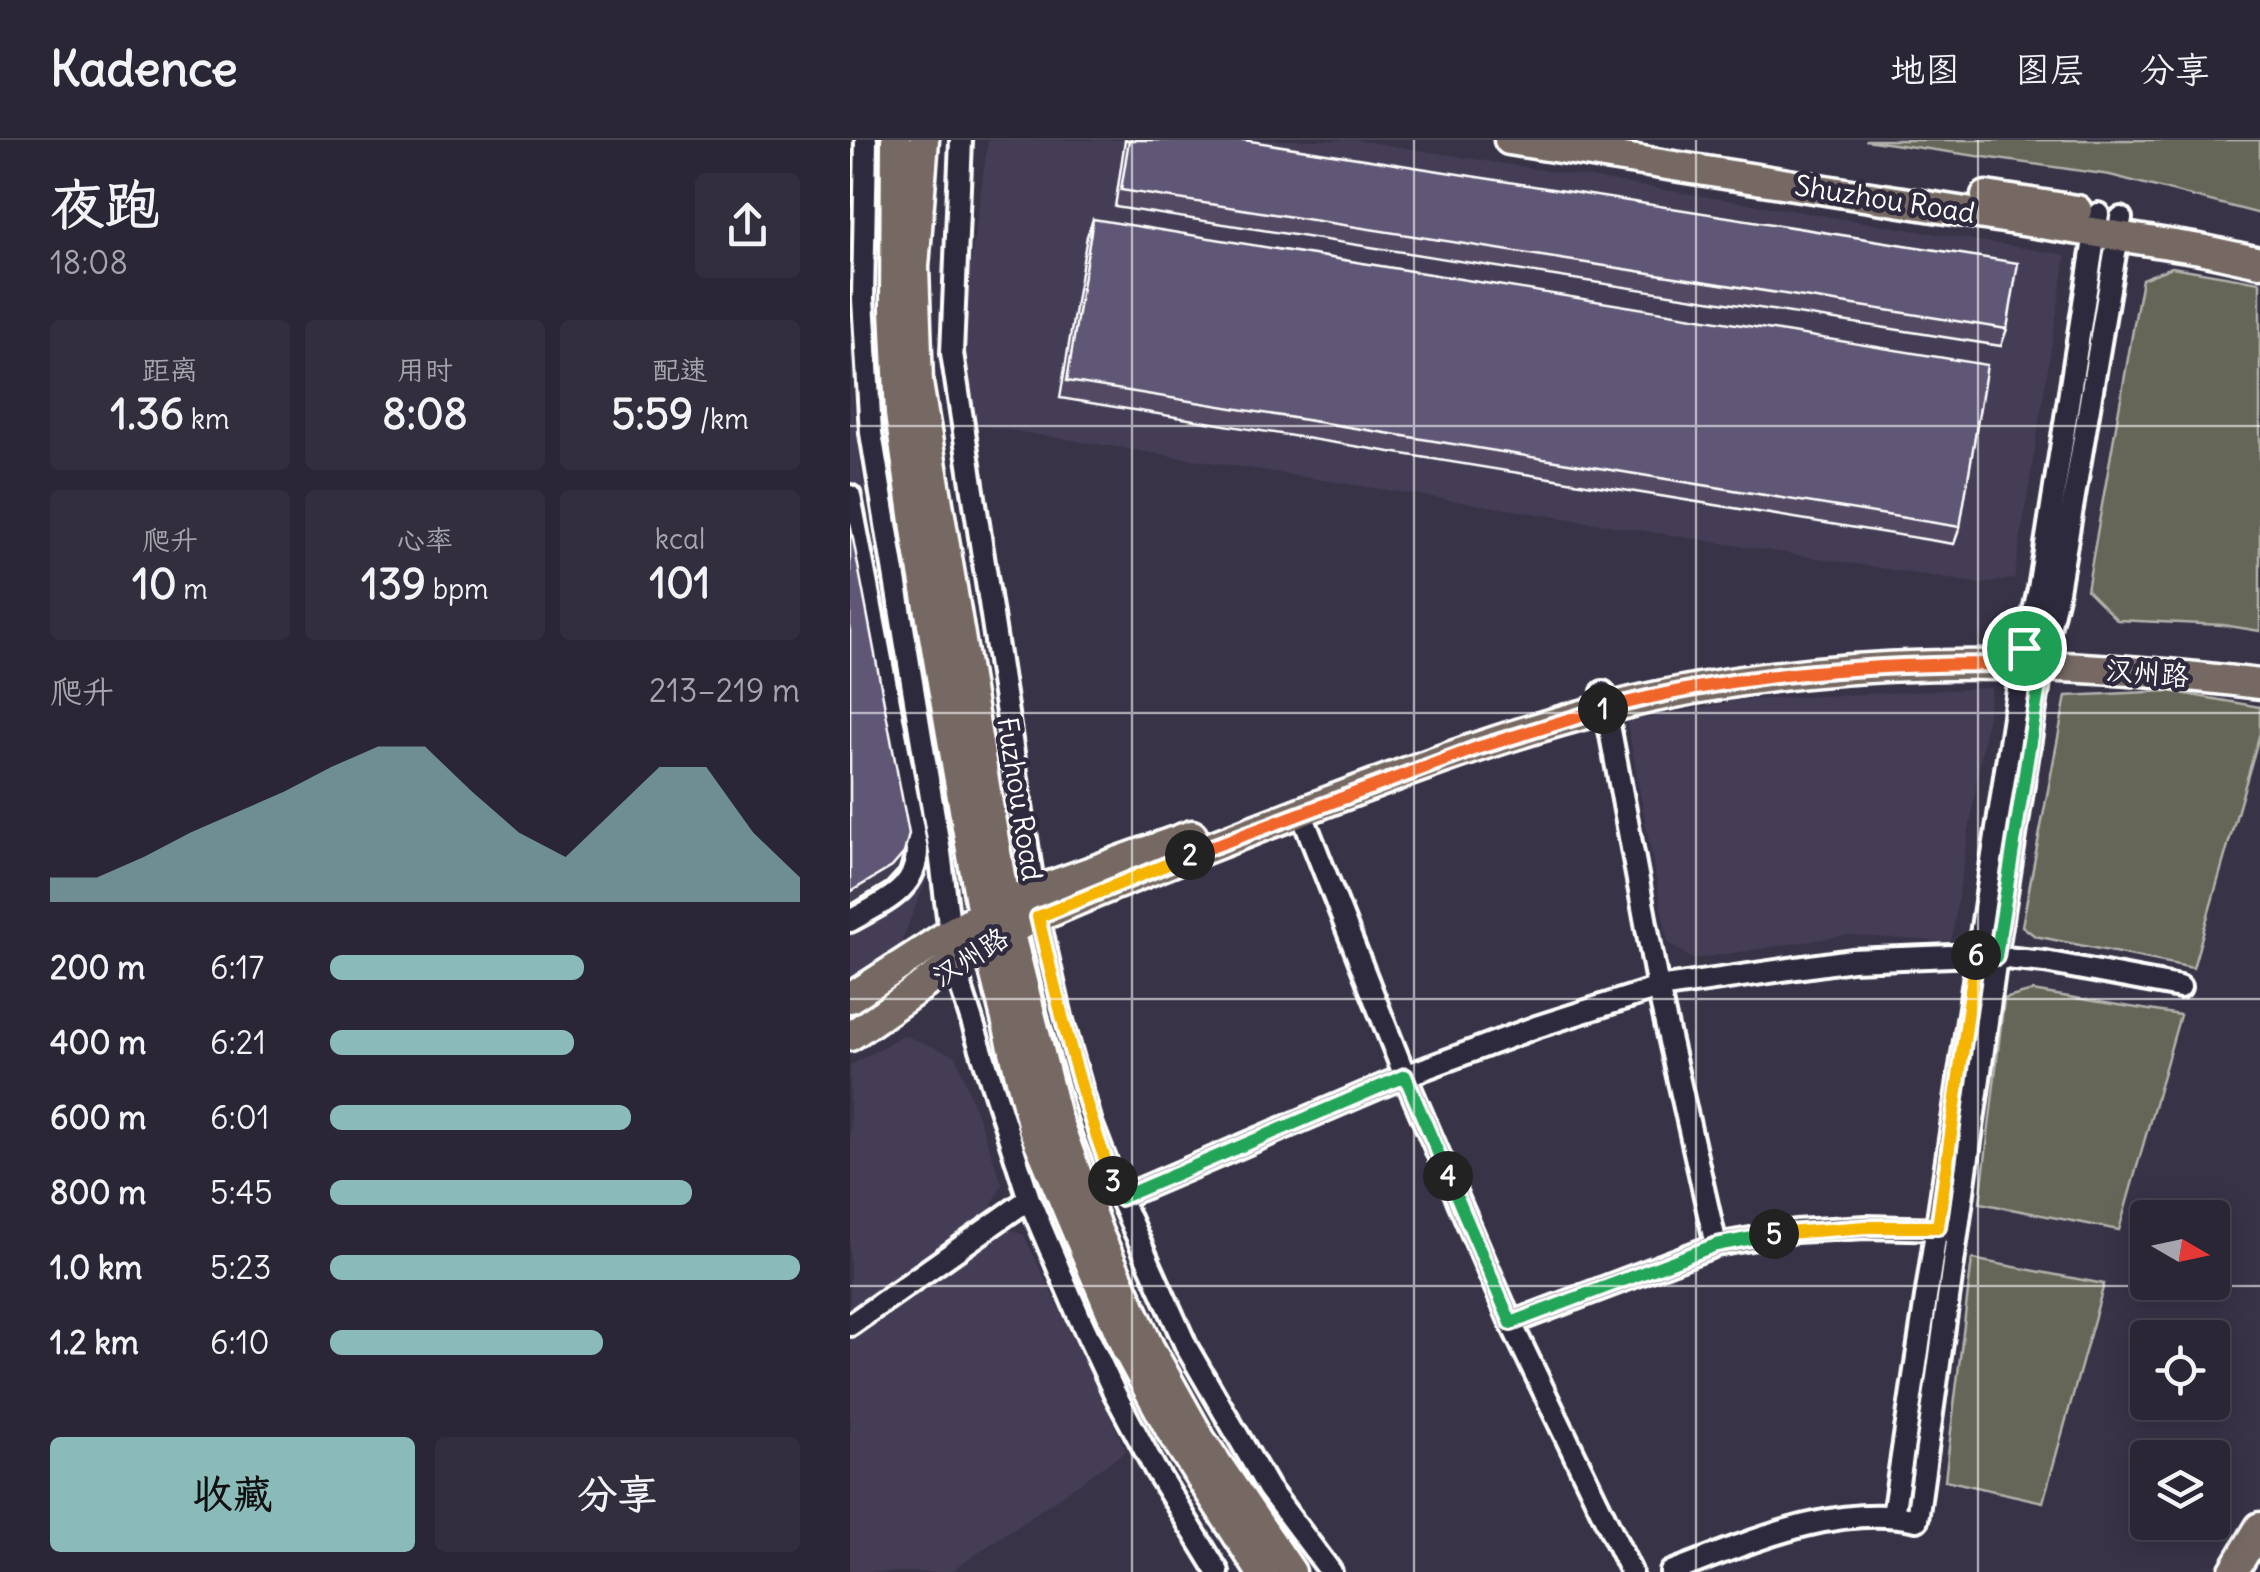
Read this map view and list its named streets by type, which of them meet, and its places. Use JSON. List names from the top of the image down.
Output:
{
  "streets": {
    "main road": ["Shuzhou Road", "汉州路", "Fuzhou Road"]
  },
  "crossings": [
    ["汉州路", "Fuzhou Road"]
  ],
  "north": "right",
  "page": {
    "header": "Kadence",
    "nav": ["地图", "图层", "分享"],
    "heading": ["夜跑", "18:08"],
    "stats": [
      ["距离", "1.36 km"],
      ["用时", "8:08"],
      ["配速", "5:59 /km"],
      ["爬升", "10 m"],
      ["心率", "139 bpm"],
      ["kcal", "101"]
    ],
    "chart": ["爬升", "213–219 m"],
    "pins": [
      "1",
      "2",
      "6",
      "4",
      "3",
      "5"
    ],
    "list": [
      {
        "name": "200 m",
        "note": "6:17"
      },
      {
        "name": "400 m",
        "note": "6:21"
      },
      {
        "name": "600 m",
        "note": "6:01"
      },
      {
        "name": "800 m",
        "note": "5:45"
      },
      {
        "name": "1.0 km",
        "note": "5:23"
      },
      {
        "name": "1.2 km",
        "note": "6:10"
      }
    ],
    "buttons": ["收藏", "分享"]
  }
}
